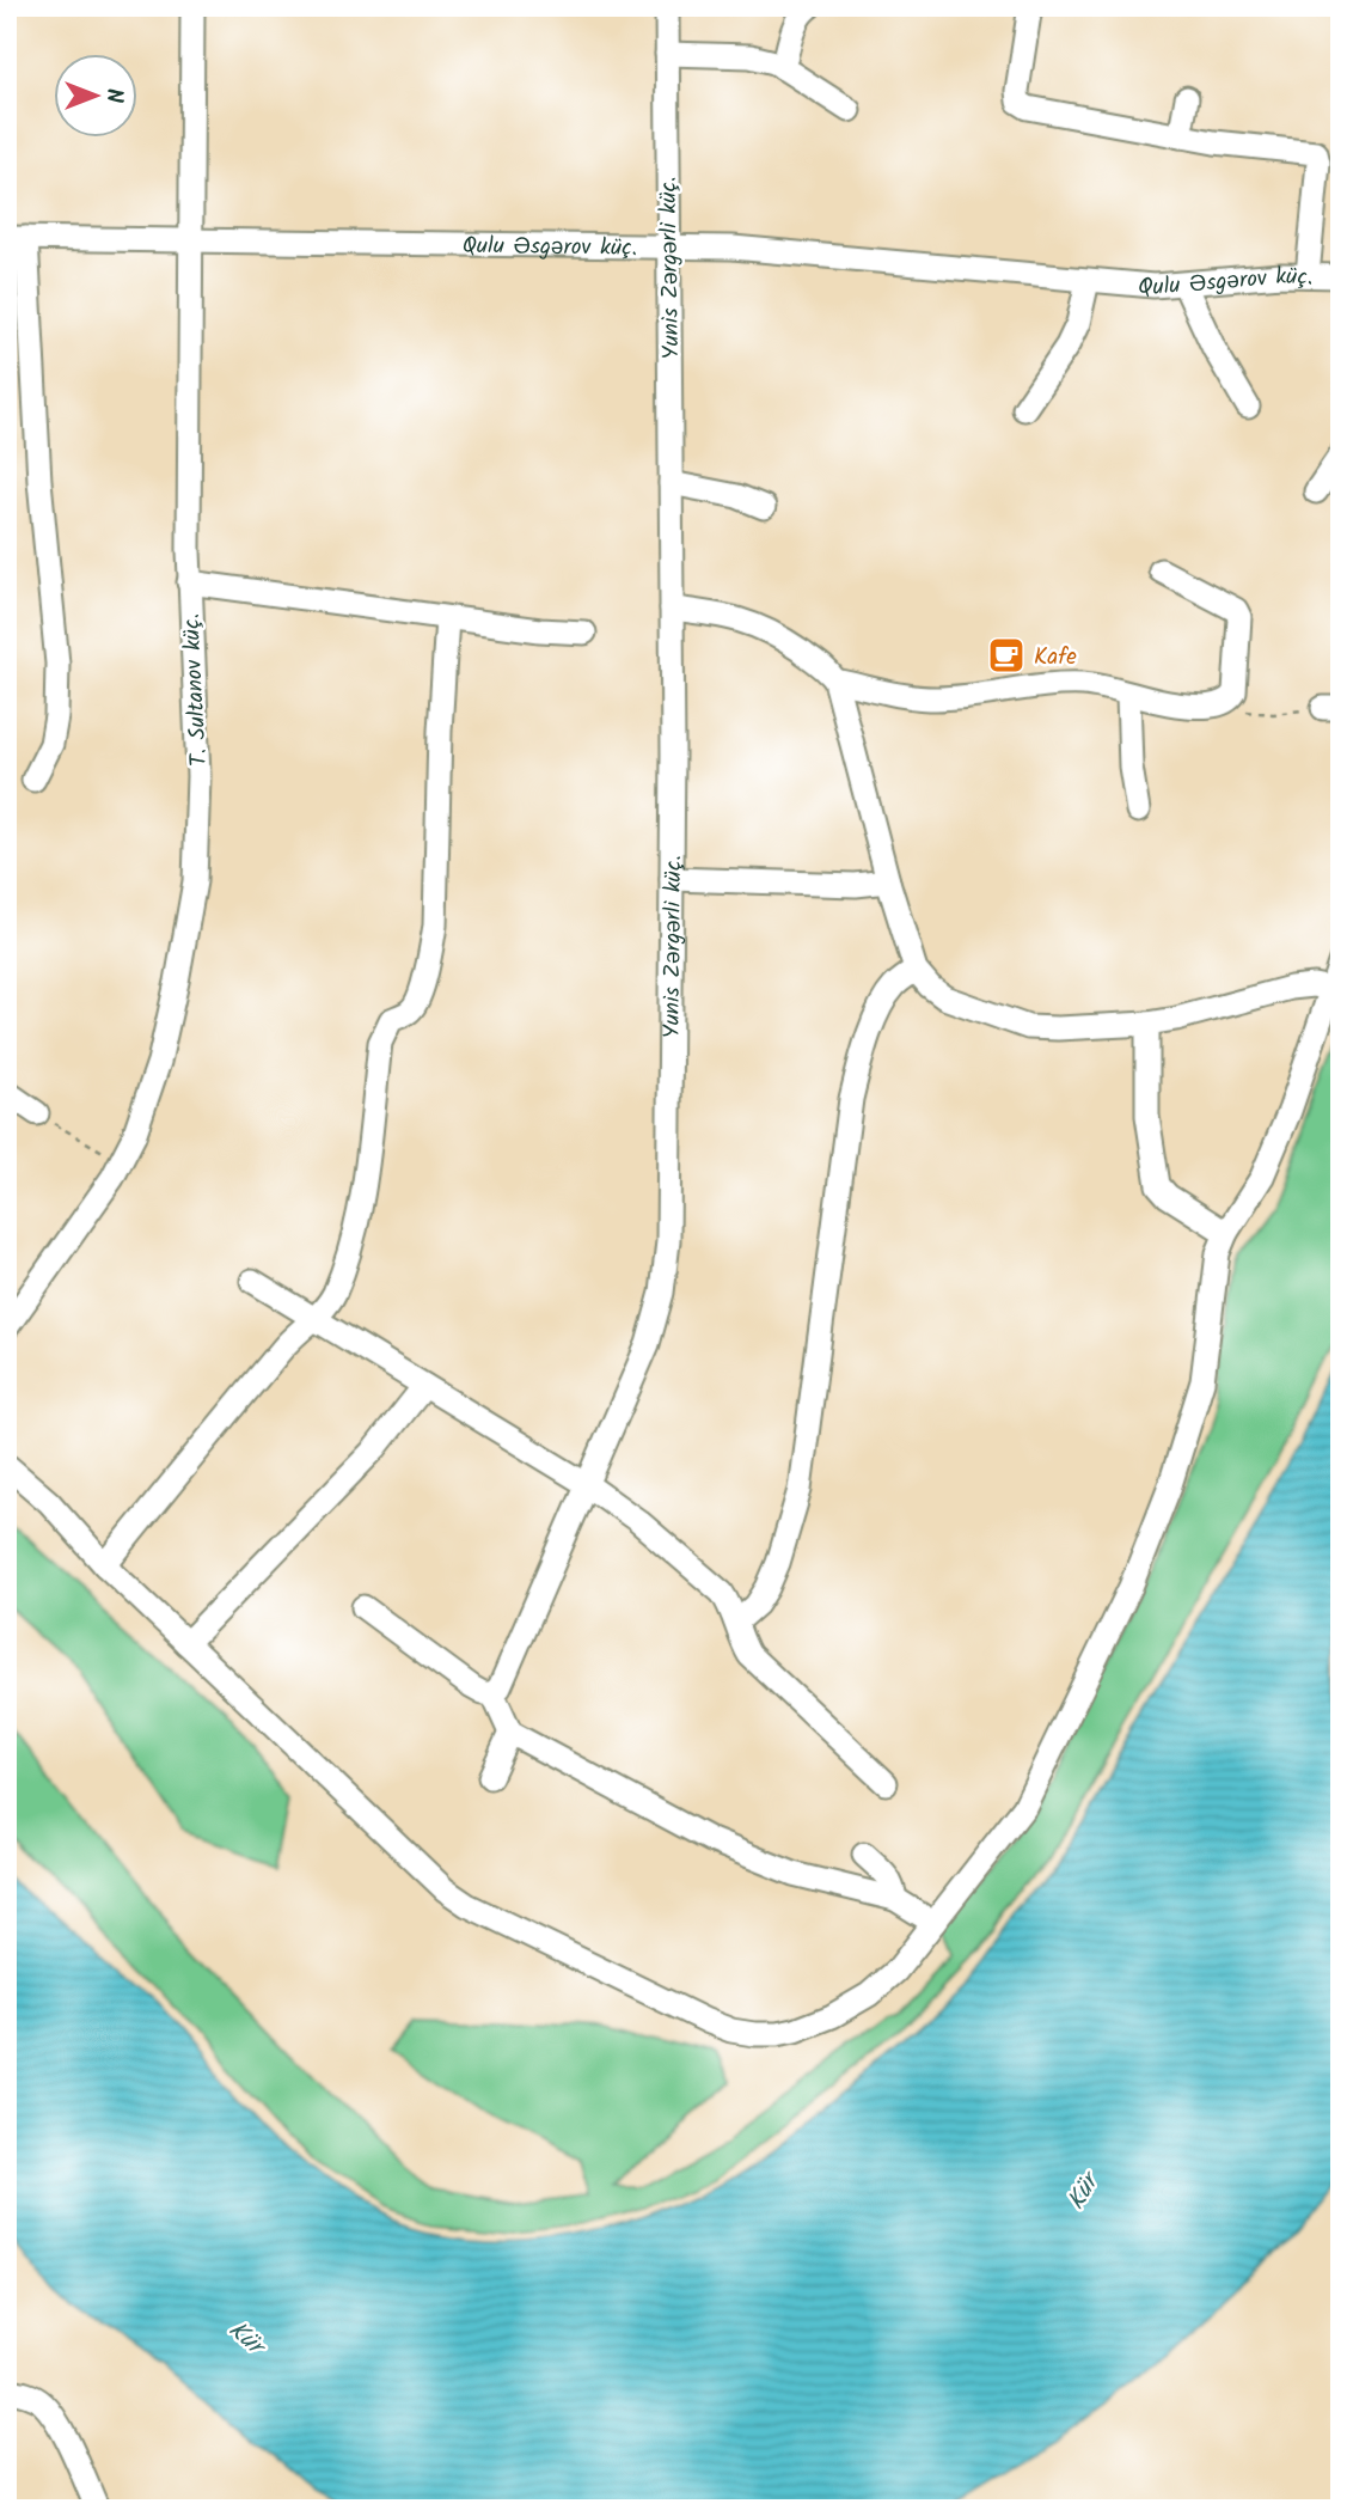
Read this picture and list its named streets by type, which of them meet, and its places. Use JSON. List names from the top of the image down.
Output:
{
  "streets": {
    "street": ["Qulu Əsgərov küç.", "Yunis Zərgərli küç.", "T. Sultanov küç."]
  },
  "crossings": [
    ["Qulu Əsgərov küç.", "Yunis Zərgərli küç."],
    ["Qulu Əsgərov küç.", "T. Sultanov küç."]
  ],
  "water": ["Kür"],
  "places": {
    "cafe": ["Kafe"]
  },
  "north": "right"
}
